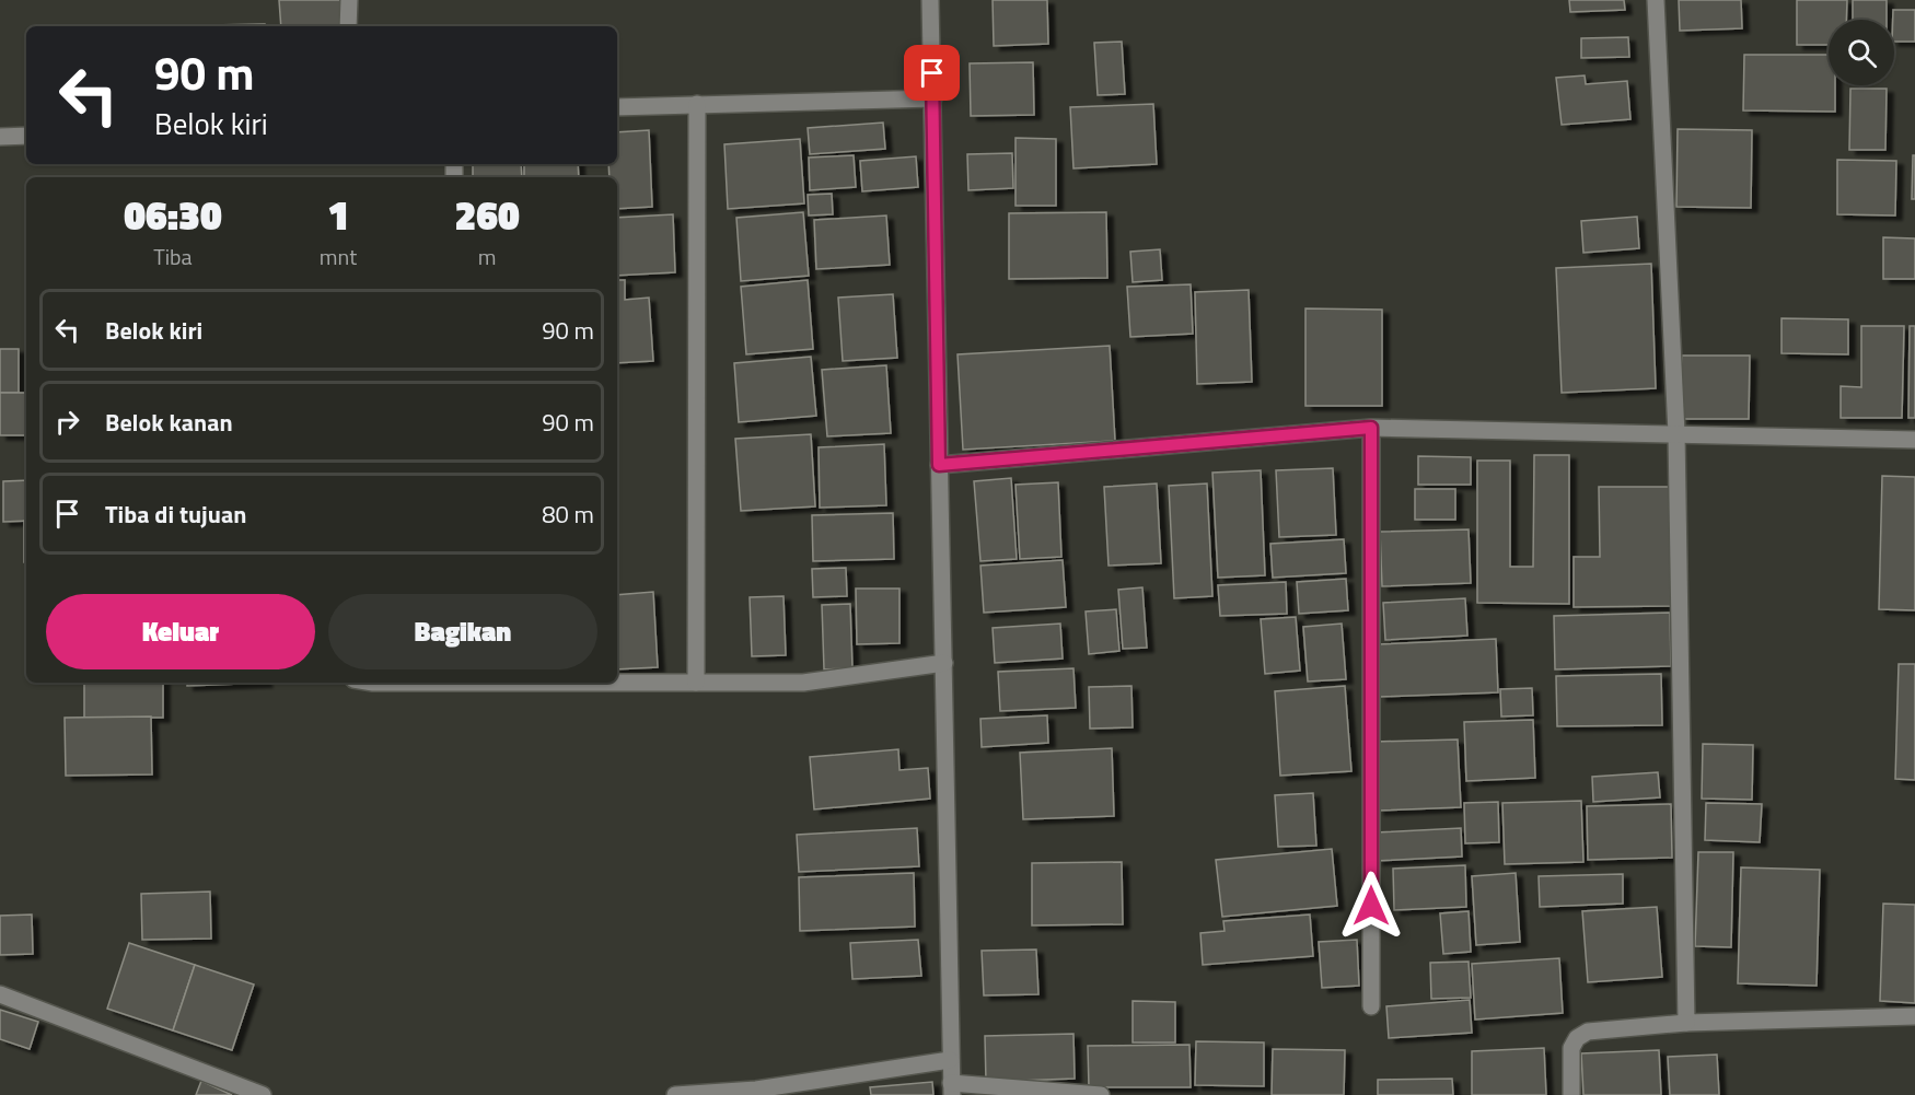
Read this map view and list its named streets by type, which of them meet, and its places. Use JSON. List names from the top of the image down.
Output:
{
  "page": {
    "turn": ["90 m", "Belok kiri"],
    "eta": [
      "06:30",
      "Tiba",
      "1",
      "mnt",
      "260",
      "m"
    ],
    "list": [
      {
        "name": "Belok kiri",
        "value": "90 m"
      },
      {
        "name": "Belok kanan",
        "value": "90 m"
      },
      {
        "name": "Tiba di tujuan",
        "value": "80 m"
      }
    ],
    "buttons": ["Keluar", "Bagikan"]
  }
}
